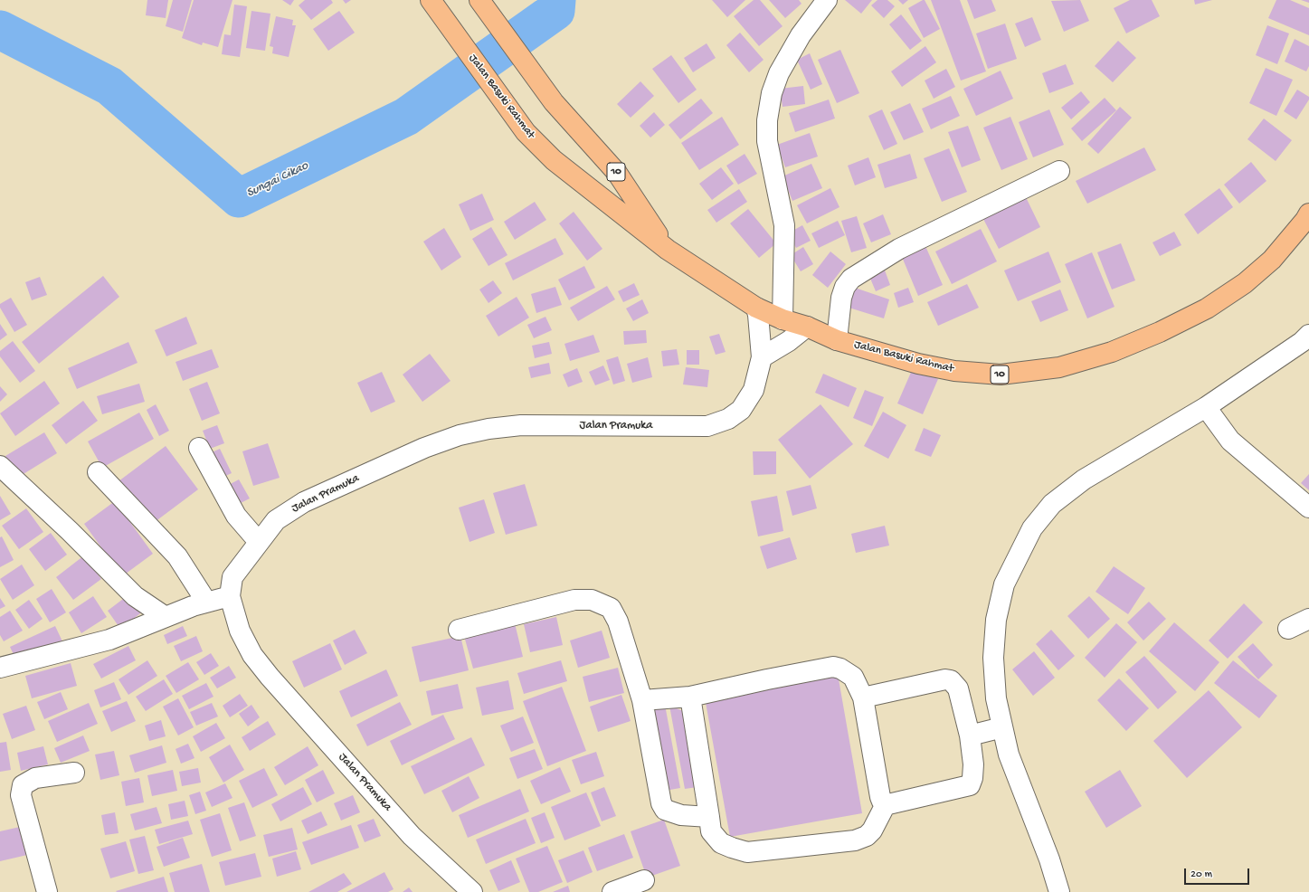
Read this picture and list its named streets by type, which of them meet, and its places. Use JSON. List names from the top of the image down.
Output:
{
  "streets": {
    "highway": ["Jalan Basuki Rahmat", "10"],
    "street": ["Jalan Pramuka"]
  },
  "crossings": [
    ["Jalan Basuki Rahmat", "Jalan Pramuka"]
  ],
  "water": ["Sungai Cikao"],
  "scale_bar": "20 m"
}
